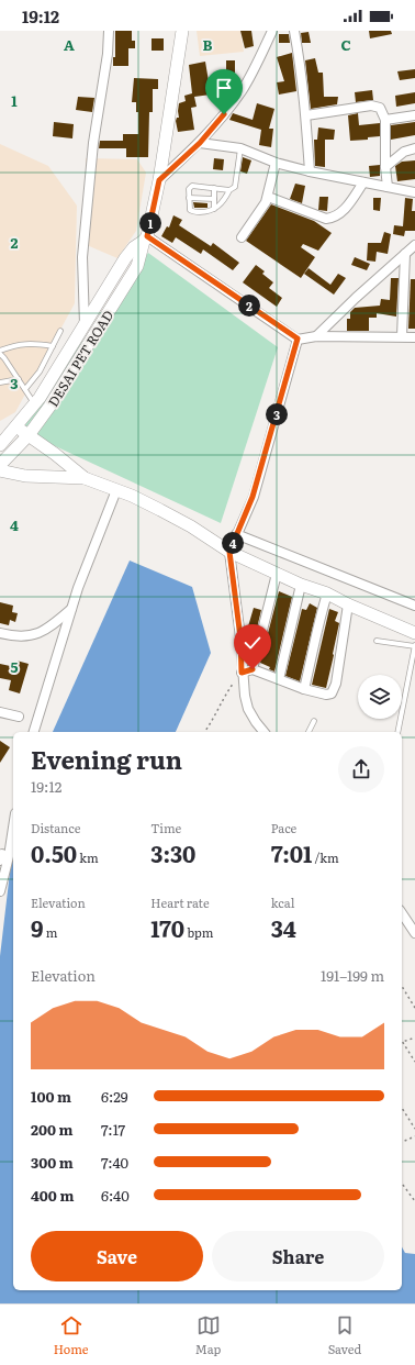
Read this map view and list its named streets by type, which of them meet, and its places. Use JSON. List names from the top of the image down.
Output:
{
  "streets": {
    "street": ["DESAI PET ROAD"]
  },
  "page": {
    "status": "19:12",
    "pins": [
      "1",
      "2",
      "3",
      "4"
    ],
    "heading": ["Evening run", "19:12"],
    "stats": [
      ["Distance", "0.50 km"],
      ["Time", "3:30"],
      ["Pace", "7:01 /km"],
      ["Elevation", "9 m"],
      ["Heart rate", "170 bpm"],
      ["kcal", "34"]
    ],
    "chart": ["Elevation", "191–199 m"],
    "list": [
      {
        "name": "100 m",
        "note": "6:29"
      },
      {
        "name": "200 m",
        "note": "7:17"
      },
      {
        "name": "300 m",
        "note": "7:40"
      },
      {
        "name": "400 m",
        "note": "6:40"
      }
    ],
    "buttons": ["Save", "Share"],
    "tabs": ["Home", "Map", "Saved"]
  },
  "grid": {
    "columns": ["A", "B", "C"],
    "rows": [
      "1",
      "2",
      "3",
      "4",
      "5"
    ]
  }
}
